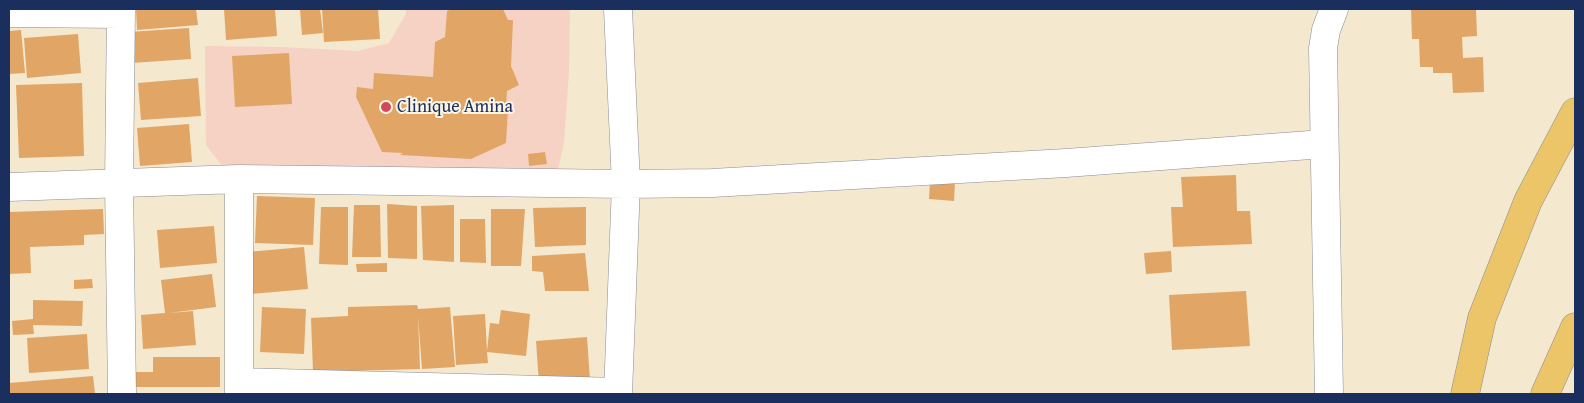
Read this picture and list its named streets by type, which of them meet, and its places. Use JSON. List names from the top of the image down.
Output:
{
  "places": ["Clinique Amina"]
}
